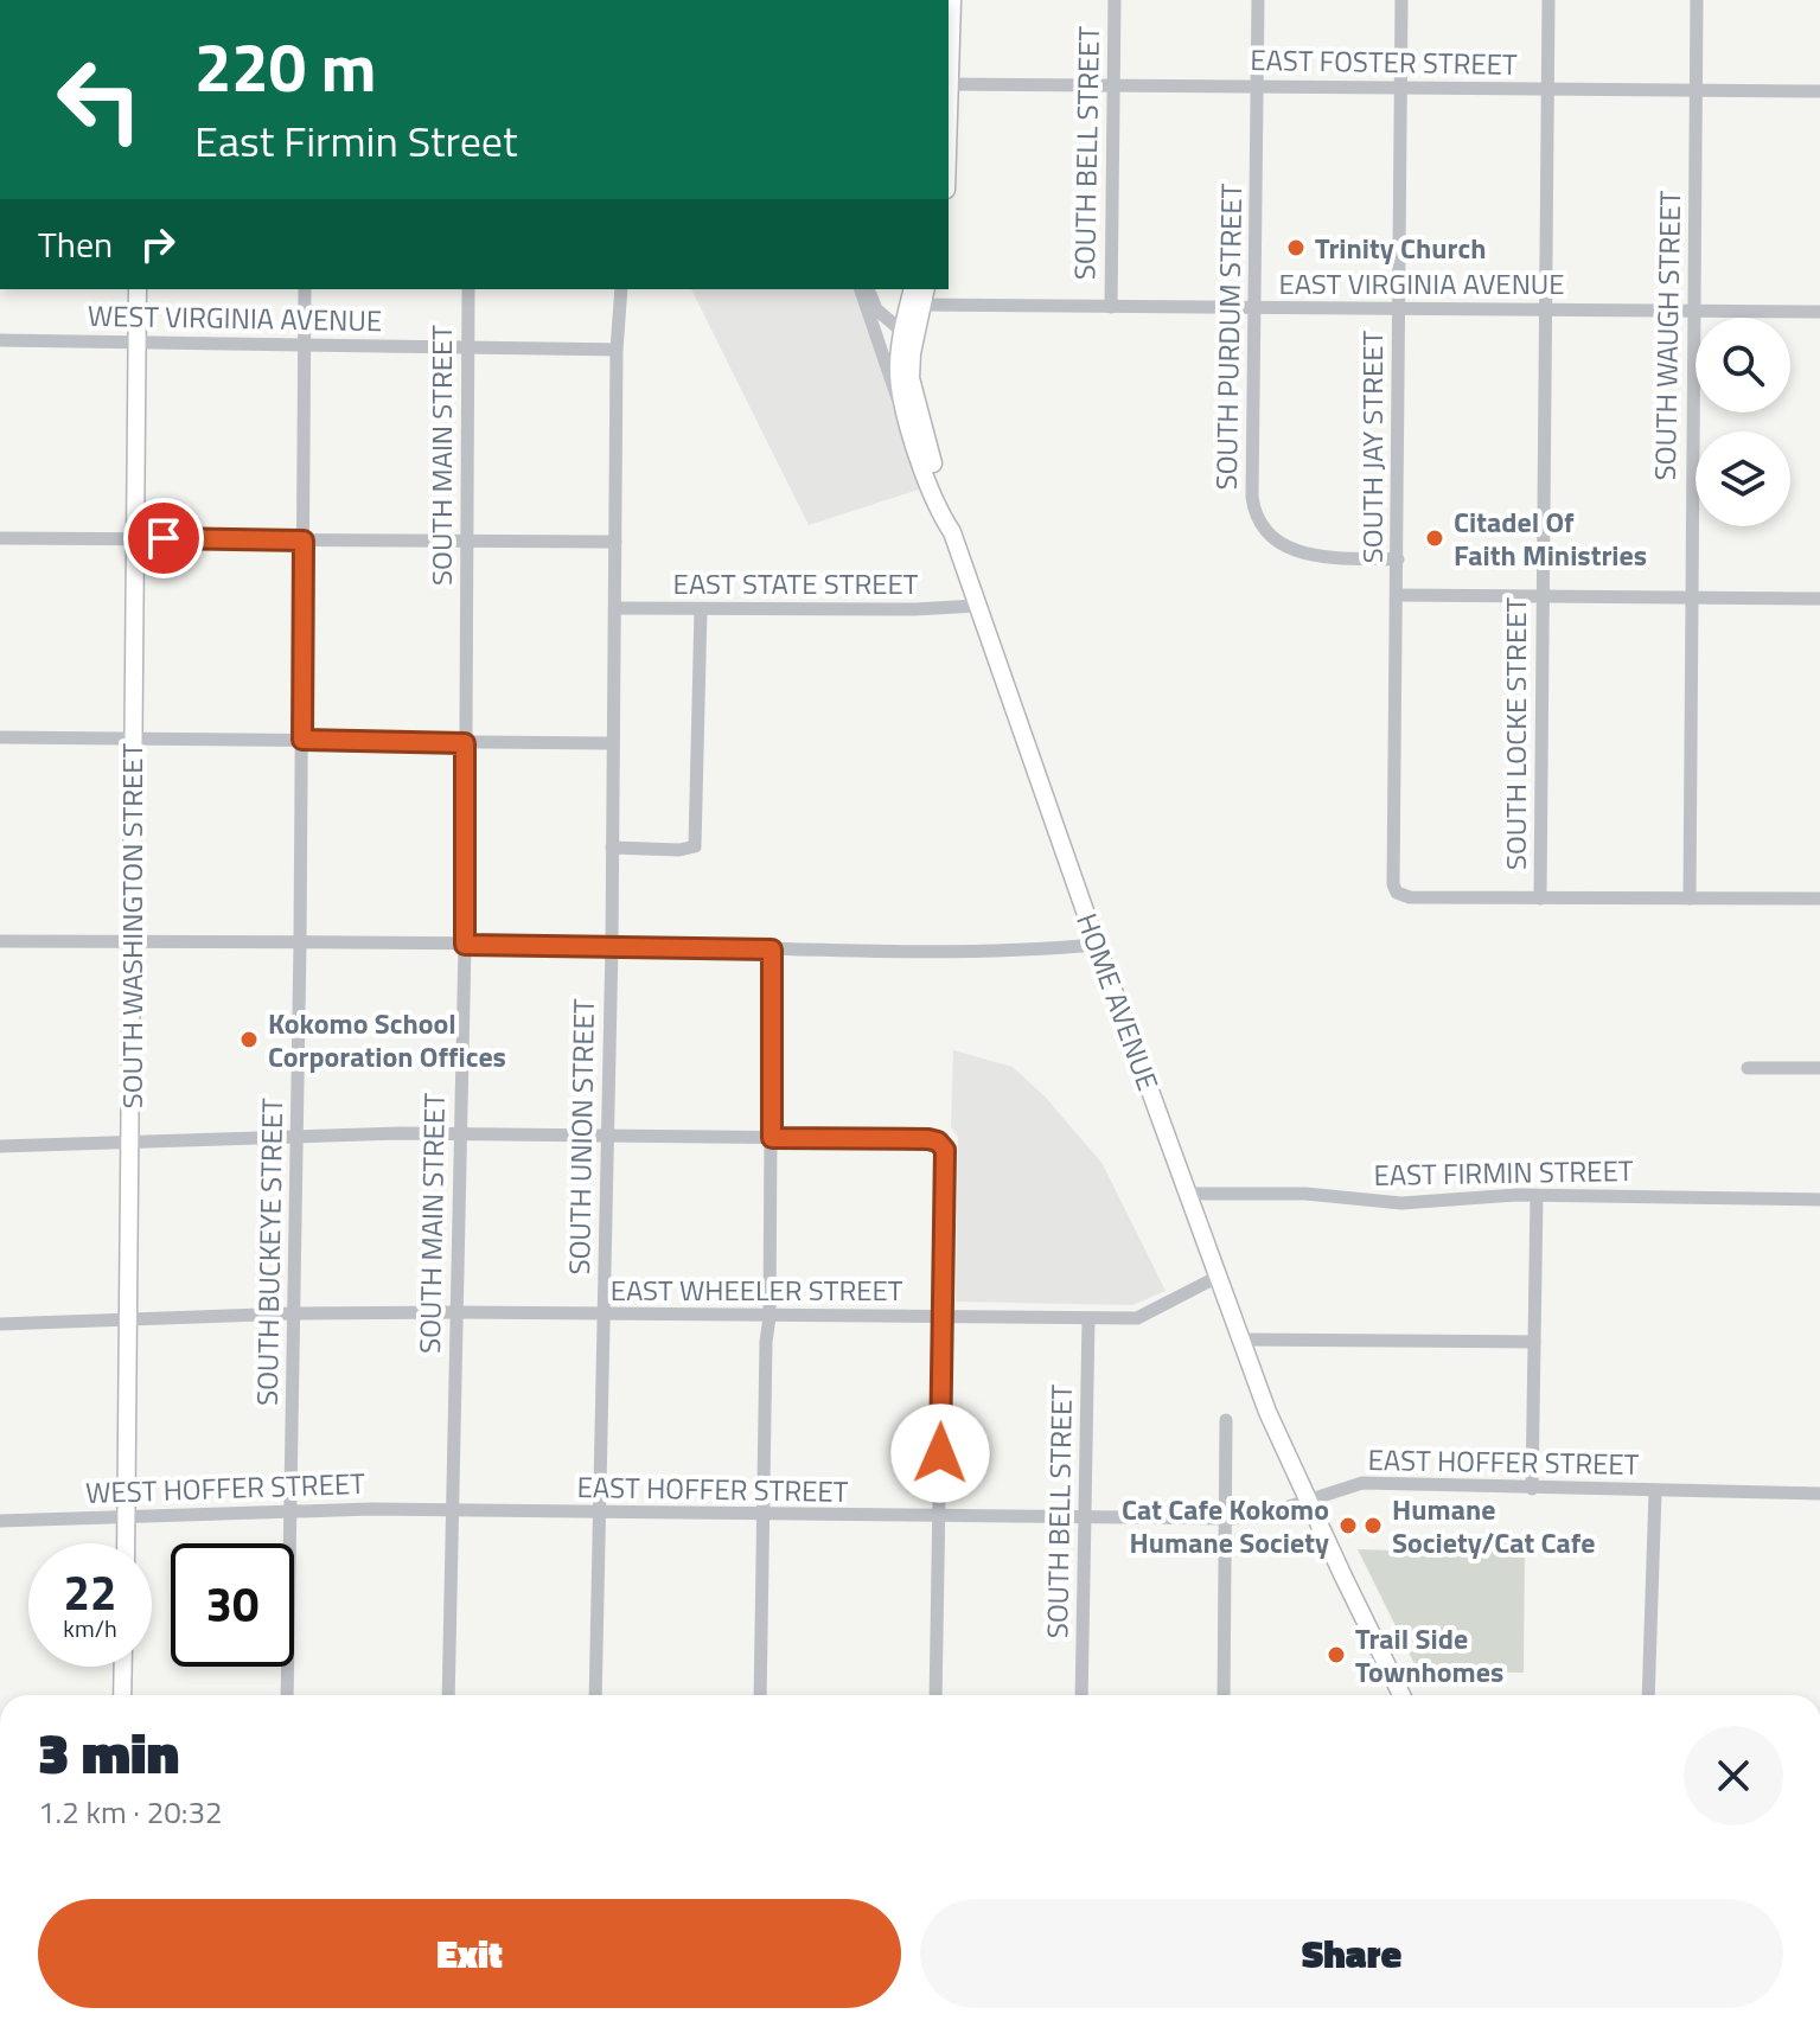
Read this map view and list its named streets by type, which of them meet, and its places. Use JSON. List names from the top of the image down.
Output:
{
  "streets": {
    "main road": ["SOUTH WASHINGTON STREET", "HOME AVENUE"],
    "street": [
      "EAST FOSTER STREET",
      "SOUTH BELL STREET",
      "EAST VIRGINIA AVENUE",
      "WEST VIRGINIA AVENUE",
      "SOUTH WAUGH STREET",
      "SOUTH PURDUM STREET",
      "SOUTH JAY STREET",
      "SOUTH MAIN STREET",
      "EAST STATE STREET",
      "SOUTH LOCKE STREET",
      "SOUTH UNION STREET",
      "EAST FIRMIN STREET",
      "SOUTH BUCKEYE STREET",
      "EAST WHEELER STREET",
      "EAST HOFFER STREET",
      "WEST HOFFER STREET"
    ]
  },
  "crossings": [
    ["EAST FOSTER STREET", "SOUTH BELL STREET"],
    ["EAST FOSTER STREET", "SOUTH WAUGH STREET"],
    ["EAST FOSTER STREET", "SOUTH PURDUM STREET"],
    ["EAST FOSTER STREET", "SOUTH JAY STREET"],
    ["EAST FOSTER STREET", "SOUTH LOCKE STREET"],
    ["SOUTH BELL STREET", "EAST VIRGINIA AVENUE"],
    ["SOUTH BELL STREET", "EAST WHEELER STREET"],
    ["SOUTH BELL STREET", "EAST HOFFER STREET"],
    ["EAST VIRGINIA AVENUE", "SOUTH WAUGH STREET"],
    ["EAST VIRGINIA AVENUE", "SOUTH PURDUM STREET"],
    ["EAST VIRGINIA AVENUE", "SOUTH JAY STREET"],
    ["EAST VIRGINIA AVENUE", "SOUTH LOCKE STREET"],
    ["WEST VIRGINIA AVENUE", "SOUTH MAIN STREET"],
    ["WEST VIRGINIA AVENUE", "SOUTH WASHINGTON STREET"],
    ["WEST VIRGINIA AVENUE", "SOUTH BUCKEYE STREET"],
    ["SOUTH PURDUM STREET", "SOUTH JAY STREET"],
    ["SOUTH JAY STREET", "SOUTH LOCKE STREET"],
    ["SOUTH MAIN STREET", "EAST WHEELER STREET"],
    ["SOUTH MAIN STREET", "EAST HOFFER STREET"],
    ["SOUTH MAIN STREET", "WEST HOFFER STREET"],
    ["EAST STATE STREET", "HOME AVENUE"],
    ["EAST STATE STREET", "SOUTH UNION STREET"],
    ["SOUTH WASHINGTON STREET", "EAST WHEELER STREET"],
    ["SOUTH WASHINGTON STREET", "WEST HOFFER STREET"],
    ["HOME AVENUE", "EAST FIRMIN STREET"],
    ["HOME AVENUE", "EAST WHEELER STREET"],
    ["HOME AVENUE", "EAST HOFFER STREET"],
    ["SOUTH UNION STREET", "EAST WHEELER STREET"],
    ["SOUTH UNION STREET", "EAST HOFFER STREET"],
    ["SOUTH BUCKEYE STREET", "EAST WHEELER STREET"],
    ["SOUTH BUCKEYE STREET", "WEST HOFFER STREET"],
    ["EAST HOFFER STREET", "WEST HOFFER STREET"]
  ],
  "places": [
    "Trinity Church",
    "Citadel Of Faith Ministries",
    "Kokomo School Corporation Offices",
    "Cat Cafe Kokomo Humane Society",
    "Humane Society/Cat Cafe",
    "Trail Side Townhomes"
  ],
  "page": {
    "turn": ["220 m", "East Firmin Street"],
    "then": "Then",
    "speed": "22 km/h",
    "limit": "30",
    "heading": ["3 min", "1.2 km · 20:32"],
    "buttons": ["Exit", "Share"]
  }
}
